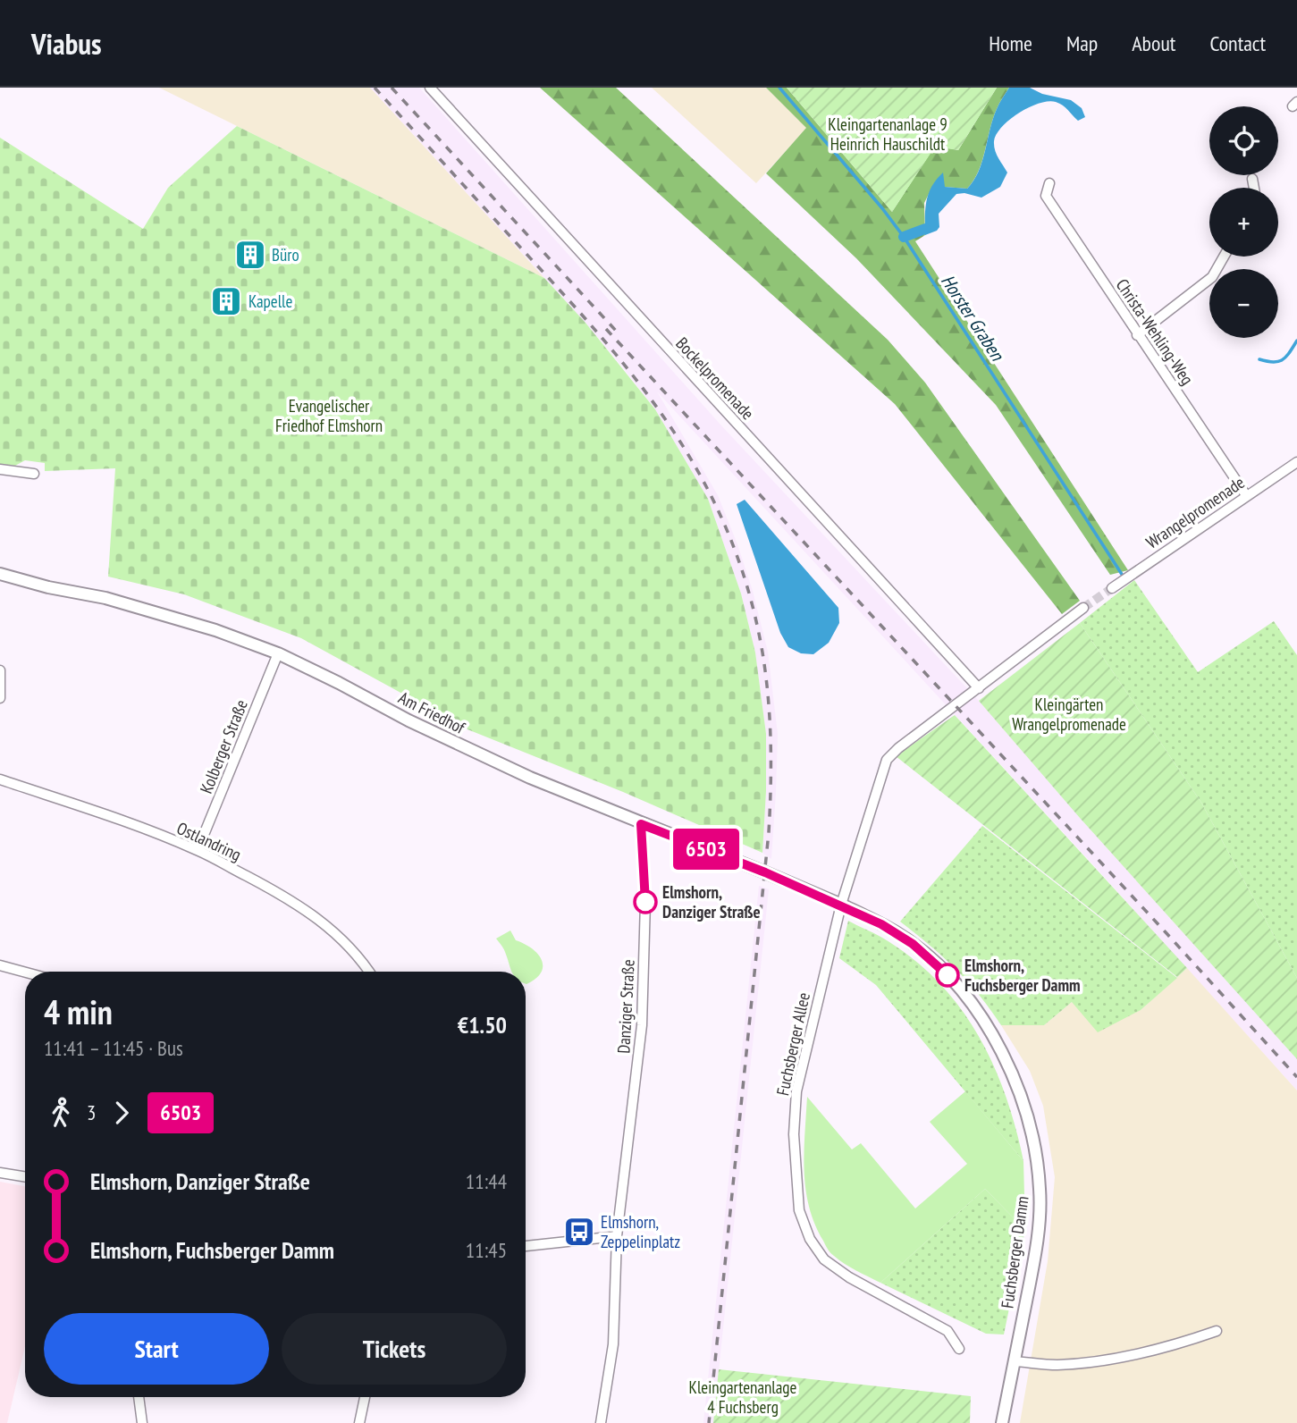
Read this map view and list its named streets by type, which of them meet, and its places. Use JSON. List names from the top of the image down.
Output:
{
  "streets": {
    "street": [
      "Christa-Wehling-Weg",
      "Bockelpromenade",
      "Wrangelpromenade",
      "Am Friedhof",
      "Kolberger Straße",
      "Ostlandring",
      "Danziger Straße",
      "Fuchsberger Allee",
      "Fuchsberger Damm"
    ]
  },
  "crossings": [
    ["Christa-Wehling-Weg", "Wrangelpromenade"],
    ["Bockelpromenade", "Fuchsberger Allee"],
    ["Am Friedhof", "Kolberger Straße"],
    ["Am Friedhof", "Danziger Straße"],
    ["Am Friedhof", "Fuchsberger Allee"],
    ["Am Friedhof", "Fuchsberger Damm"],
    ["Kolberger Straße", "Ostlandring"],
    ["Fuchsberger Allee", "Fuchsberger Damm"]
  ],
  "water": ["Horster Graben"],
  "parks": [
    "Kleingartenanlage 9 Heinrich Hauschildt",
    "Evangelischer Friedhof Elmshorn",
    "Kleingärten Wrangelpromenade",
    "Kleingartenanlage 4 Fuchsberg"
  ],
  "places": {
    "building": ["Büro", "Kapelle"],
    "other": ["Elmshorn, Danziger Straße", "Elmshorn, Fuchsberger Damm"],
    "bus stop": ["Elmshorn, Zeppelinplatz"]
  },
  "lines": ["bus line 6503"],
  "page": {
    "header": "Viabus",
    "nav": [
      "Home",
      "Map",
      "About",
      "Contact"
    ],
    "on_map": "6503",
    "map_buttons": ["+", "−"],
    "heading": ["4 min", "11:41 – 11:45 · Bus", "€1.50"],
    "legs": ["3", "6503"],
    "list": [
      {
        "name": "Elmshorn, Danziger Straße",
        "value": "11:44"
      },
      {
        "name": "Elmshorn, Fuchsberger Damm",
        "value": "11:45"
      }
    ],
    "buttons": ["Start", "Tickets"]
  }
}
